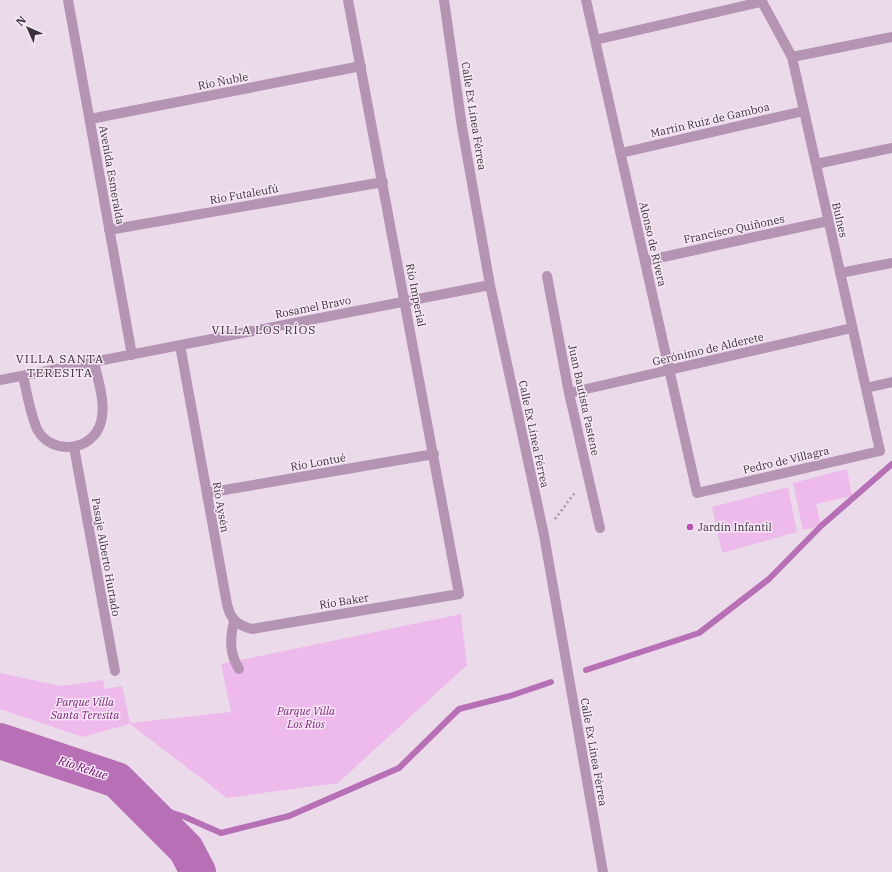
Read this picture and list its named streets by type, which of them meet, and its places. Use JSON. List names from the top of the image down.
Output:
{
  "streets": {
    "street": [
      "Río Ñuble",
      "Calle Ex Línea Férrea",
      "Martín Ruiz de Gamboa",
      "Avenida Esmeralda",
      "Río Futaleufú",
      "Bulnes",
      "Francisco Quiñones",
      "Alonso de Rivera",
      "Río Imperial",
      "Rosamel Bravo",
      "Gerónimo de Alderete",
      "Juan Bautista Pastene",
      "Pedro de Villagra",
      "Río Lontué",
      "Río Aysén",
      "Pasaje Alberto Hurtado",
      "Río Baker"
    ]
  },
  "crossings": [
    ["Río Ñuble", "Avenida Esmeralda"],
    ["Río Ñuble", "Río Imperial"],
    ["Calle Ex Línea Férrea", "Rosamel Bravo"],
    ["Martín Ruiz de Gamboa", "Bulnes"],
    ["Martín Ruiz de Gamboa", "Alonso de Rivera"],
    ["Avenida Esmeralda", "Río Futaleufú"],
    ["Avenida Esmeralda", "Rosamel Bravo"],
    ["Río Futaleufú", "Río Imperial"],
    ["Bulnes", "Francisco Quiñones"],
    ["Bulnes", "Gerónimo de Alderete"],
    ["Bulnes", "Pedro de Villagra"],
    ["Francisco Quiñones", "Alonso de Rivera"],
    ["Alonso de Rivera", "Gerónimo de Alderete"],
    ["Alonso de Rivera", "Pedro de Villagra"],
    ["Río Imperial", "Rosamel Bravo"],
    ["Río Imperial", "Río Lontué"],
    ["Río Imperial", "Río Baker"],
    ["Rosamel Bravo", "Río Aysén"],
    ["Rosamel Bravo", "Pasaje Alberto Hurtado"],
    ["Gerónimo de Alderete", "Juan Bautista Pastene"],
    ["Río Lontué", "Río Aysén"],
    ["Río Aysén", "Río Baker"]
  ],
  "districts": ["VILLA LOS RÍOS", "VILLA SANTA TERESITA"],
  "water": ["Río Rehue"],
  "parks": ["Parque Villa Santa Teresita", "Parque Villa Los Rios"],
  "places": ["Jardín Infantil"],
  "north": "top left"
}
